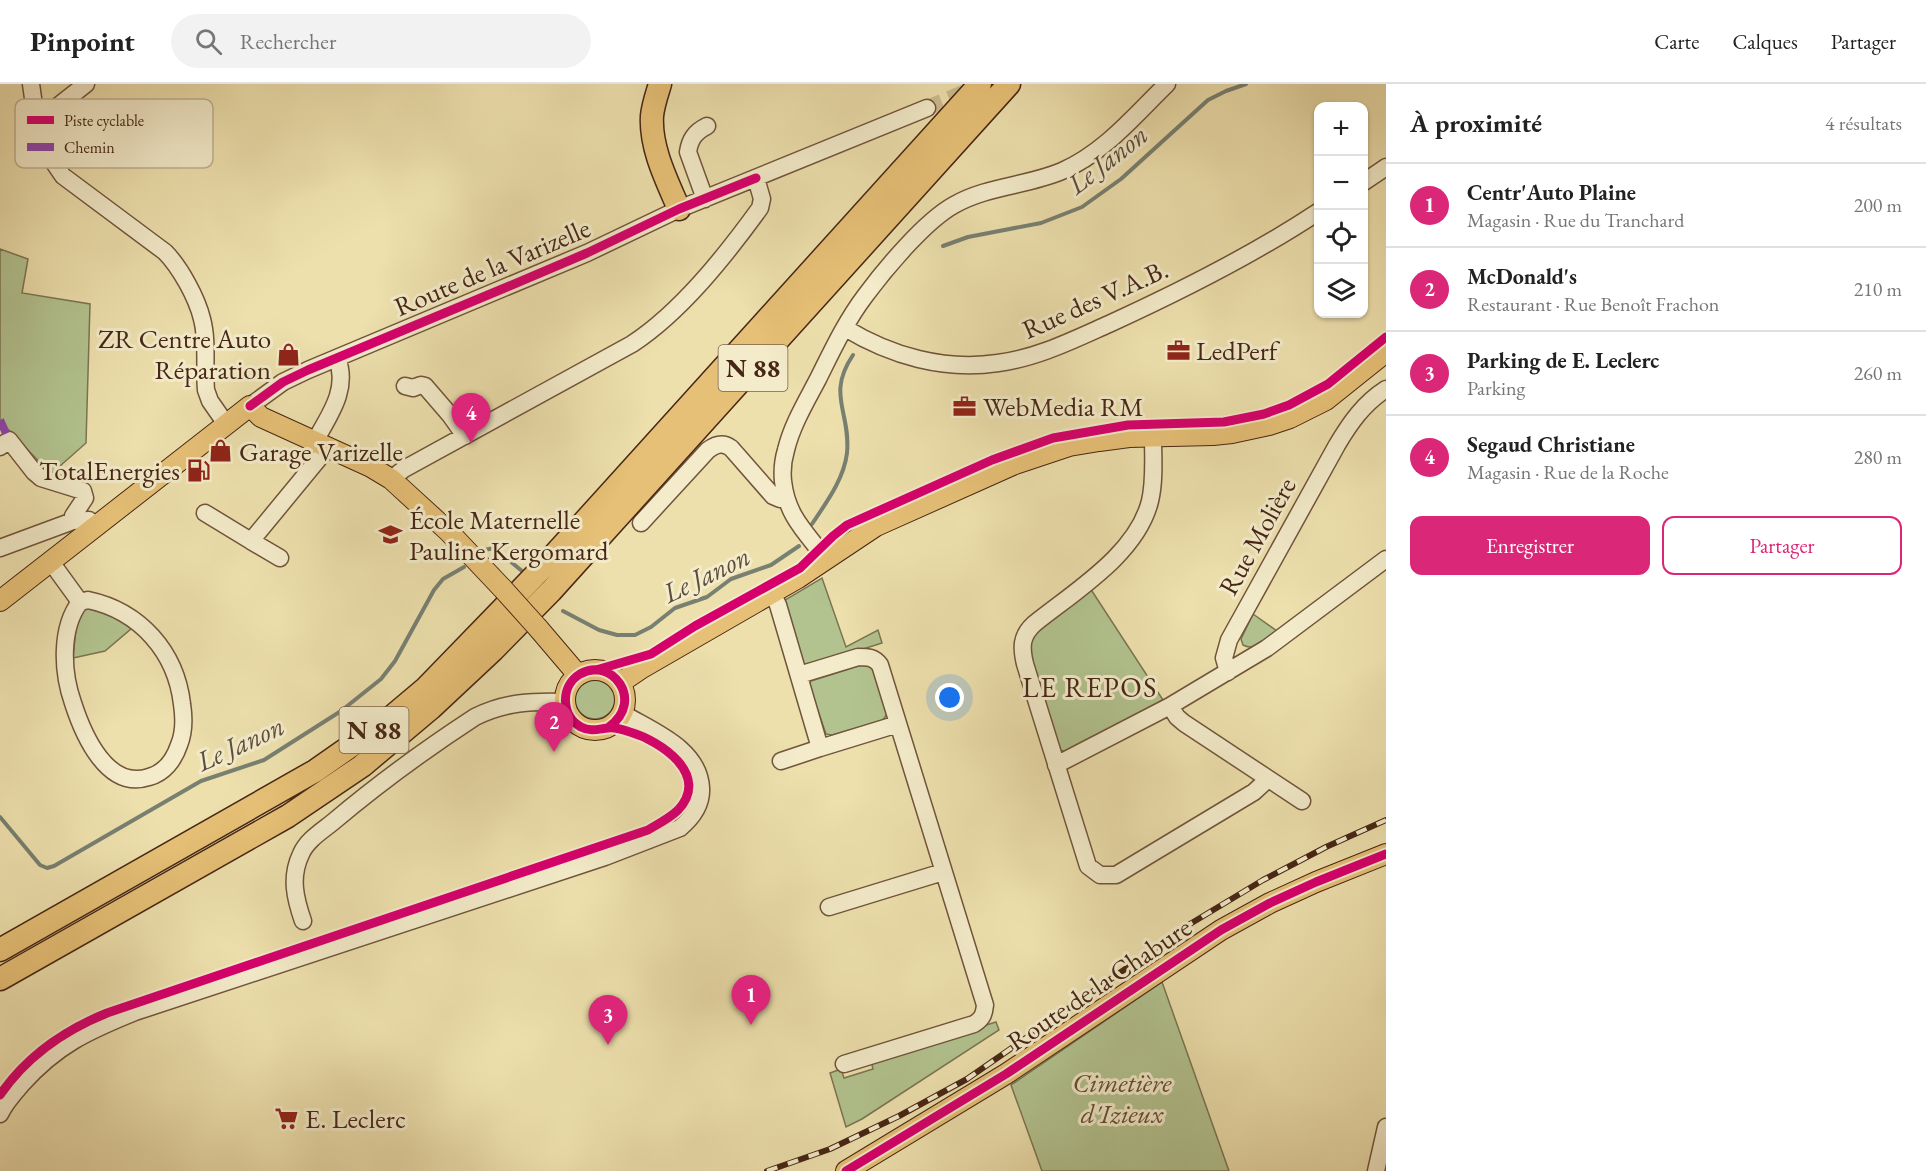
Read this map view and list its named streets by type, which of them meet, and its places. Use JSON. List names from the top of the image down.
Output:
{
  "streets": {
    "highway": ["N 88"],
    "main road": ["Route de la Varizelle", "Route de la Chabure"],
    "street": ["Rue des V.A.B.", "Rue Molière"]
  },
  "districts": ["LE REPOS"],
  "water": ["Le Janon"],
  "parks": ["Cimetière d'Izieux"],
  "places": {
    "office": ["LedPerf", "WebMedia RM"],
    "shop": ["ZR Centre Auto Réparation", "Garage Varizelle"],
    "fuel station": ["TotalEnergies"],
    "school or university": ["École Maternelle Pauline Kergomard"],
    "supermarket": ["E. Leclerc"]
  },
  "legend": ["Piste cyclable", "Chemin"],
  "page": {
    "header": "Pinpoint",
    "search": "Rechercher",
    "nav": ["Carte", "Calques", "Partager"],
    "heading": ["À proximité", "4 résultats"],
    "map_buttons": ["+", "−"],
    "list": [
      {
        "mark": "1",
        "name": "Centr'Auto Plaine",
        "note": "Magasin · Rue du Tranchard",
        "value": "200 m"
      },
      {
        "mark": "2",
        "name": "McDonald's",
        "note": "Restaurant · Rue Benoît Frachon",
        "value": "210 m"
      },
      {
        "mark": "3",
        "name": "Parking de E. Leclerc",
        "note": "Parking",
        "value": "260 m"
      },
      {
        "mark": "4",
        "name": "Segaud Christiane",
        "note": "Magasin · Rue de la Roche",
        "value": "280 m"
      }
    ],
    "pins": [
      "4",
      "2",
      "1",
      "3"
    ],
    "buttons": ["Enregistrer", "Partager"]
  }
}
